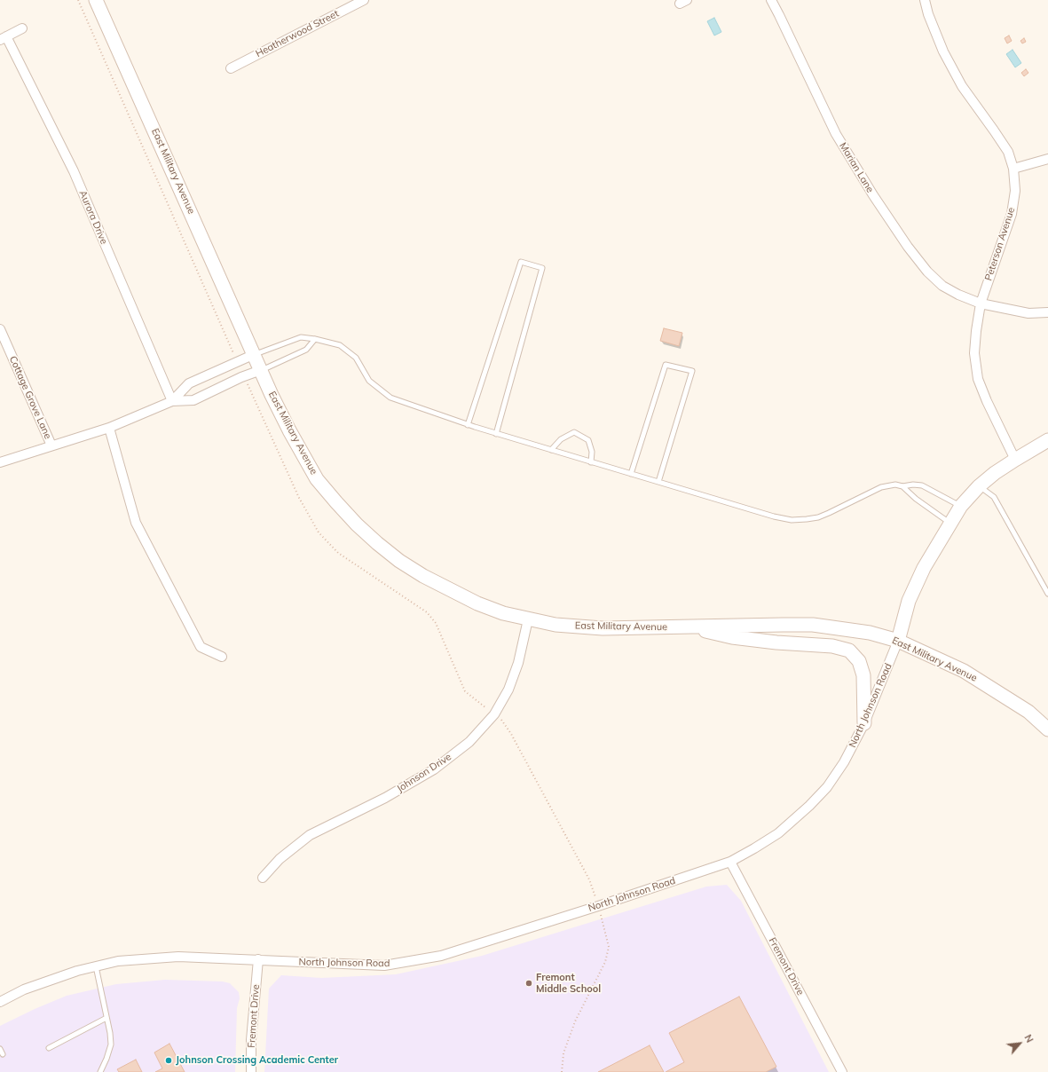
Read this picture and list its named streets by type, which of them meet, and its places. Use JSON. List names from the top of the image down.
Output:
{
  "streets": {
    "main road": ["East Military Avenue", "North Johnson Road"],
    "street": [
      "Heatherwood Street",
      "Marian Lane",
      "Aurora Drive",
      "Peterson Avenue",
      "Cottage Grove Lane",
      "Johnson Drive",
      "Fremont Drive"
    ]
  },
  "crossings": [
    ["Marian Lane", "Peterson Avenue"],
    ["East Military Avenue", "North Johnson Road"],
    ["East Military Avenue", "Johnson Drive"],
    ["Peterson Avenue", "North Johnson Road"],
    ["North Johnson Road", "Fremont Drive"]
  ],
  "places": ["Fremont Middle School", "Johnson Crossing Academic Center"],
  "north": "top right"
}
